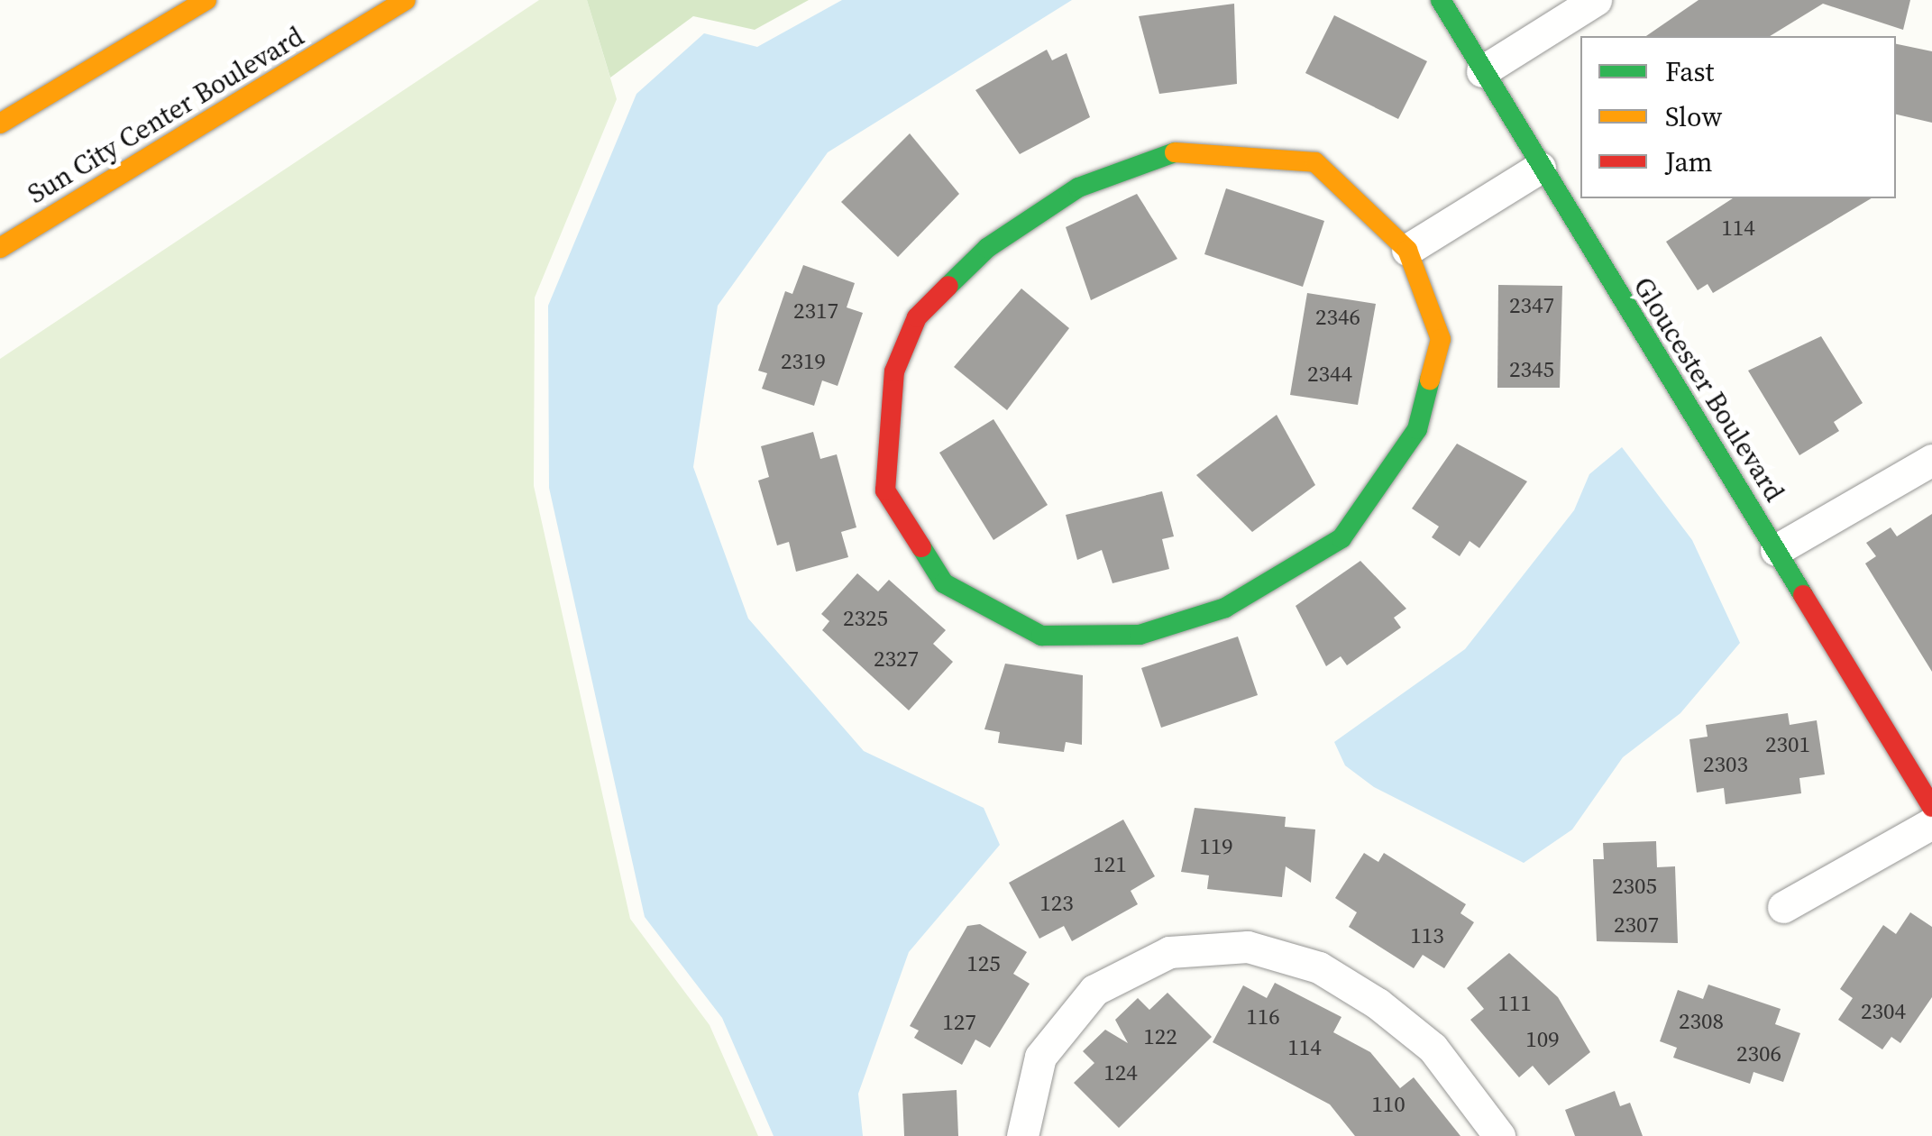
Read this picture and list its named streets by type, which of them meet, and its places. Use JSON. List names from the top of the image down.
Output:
{
  "streets": {
    "street": ["Sun City Center Boulevard", "Gloucester Boulevard"]
  },
  "house_numbers": [
    "114",
    "2347",
    "2317",
    "2346",
    "2319",
    "2345",
    "2344",
    "2325",
    "2327",
    "2301",
    "2303",
    "119",
    "121",
    "2305",
    "123",
    "2307",
    "113",
    "125",
    "111",
    "2304",
    "116",
    "2308",
    "127",
    "122",
    "109",
    "114",
    "2306",
    "124",
    "110"
  ],
  "legend": ["Fast", "Slow", "Jam"]
}
